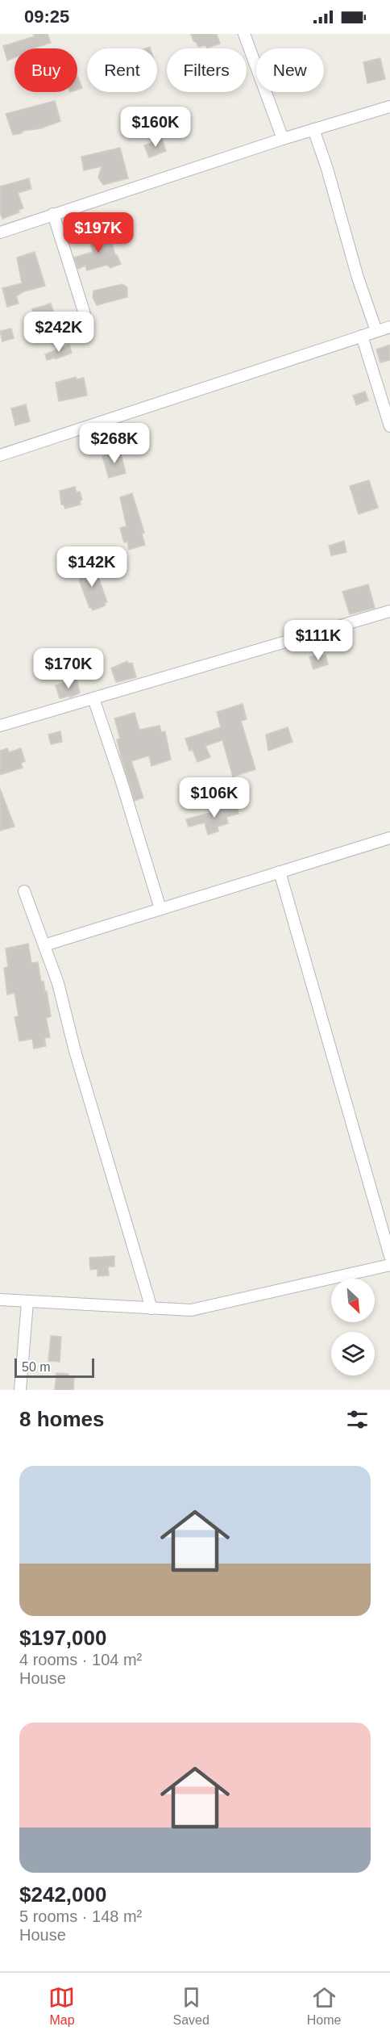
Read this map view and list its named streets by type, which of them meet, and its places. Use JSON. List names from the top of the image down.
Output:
{
  "scale_bar": "50 m",
  "north": "bottom right",
  "page": {
    "status": "09:25",
    "chip": [
      "Buy",
      "Rent",
      "Filters",
      "New"
    ],
    "price": [
      "$160K",
      "$197K",
      "$242K",
      "$268K",
      "$142K",
      "$111K",
      "$170K",
      "$106K"
    ],
    "scale": "50 m",
    "heading": "8 homes",
    "list": [
      {
        "name": "$197,000",
        "note": "4 rooms · 104 m² · House"
      },
      {
        "name": "$242,000",
        "note": "5 rooms · 148 m² · House"
      }
    ],
    "tabs": ["Map", "Saved", "Home"]
  }
}
